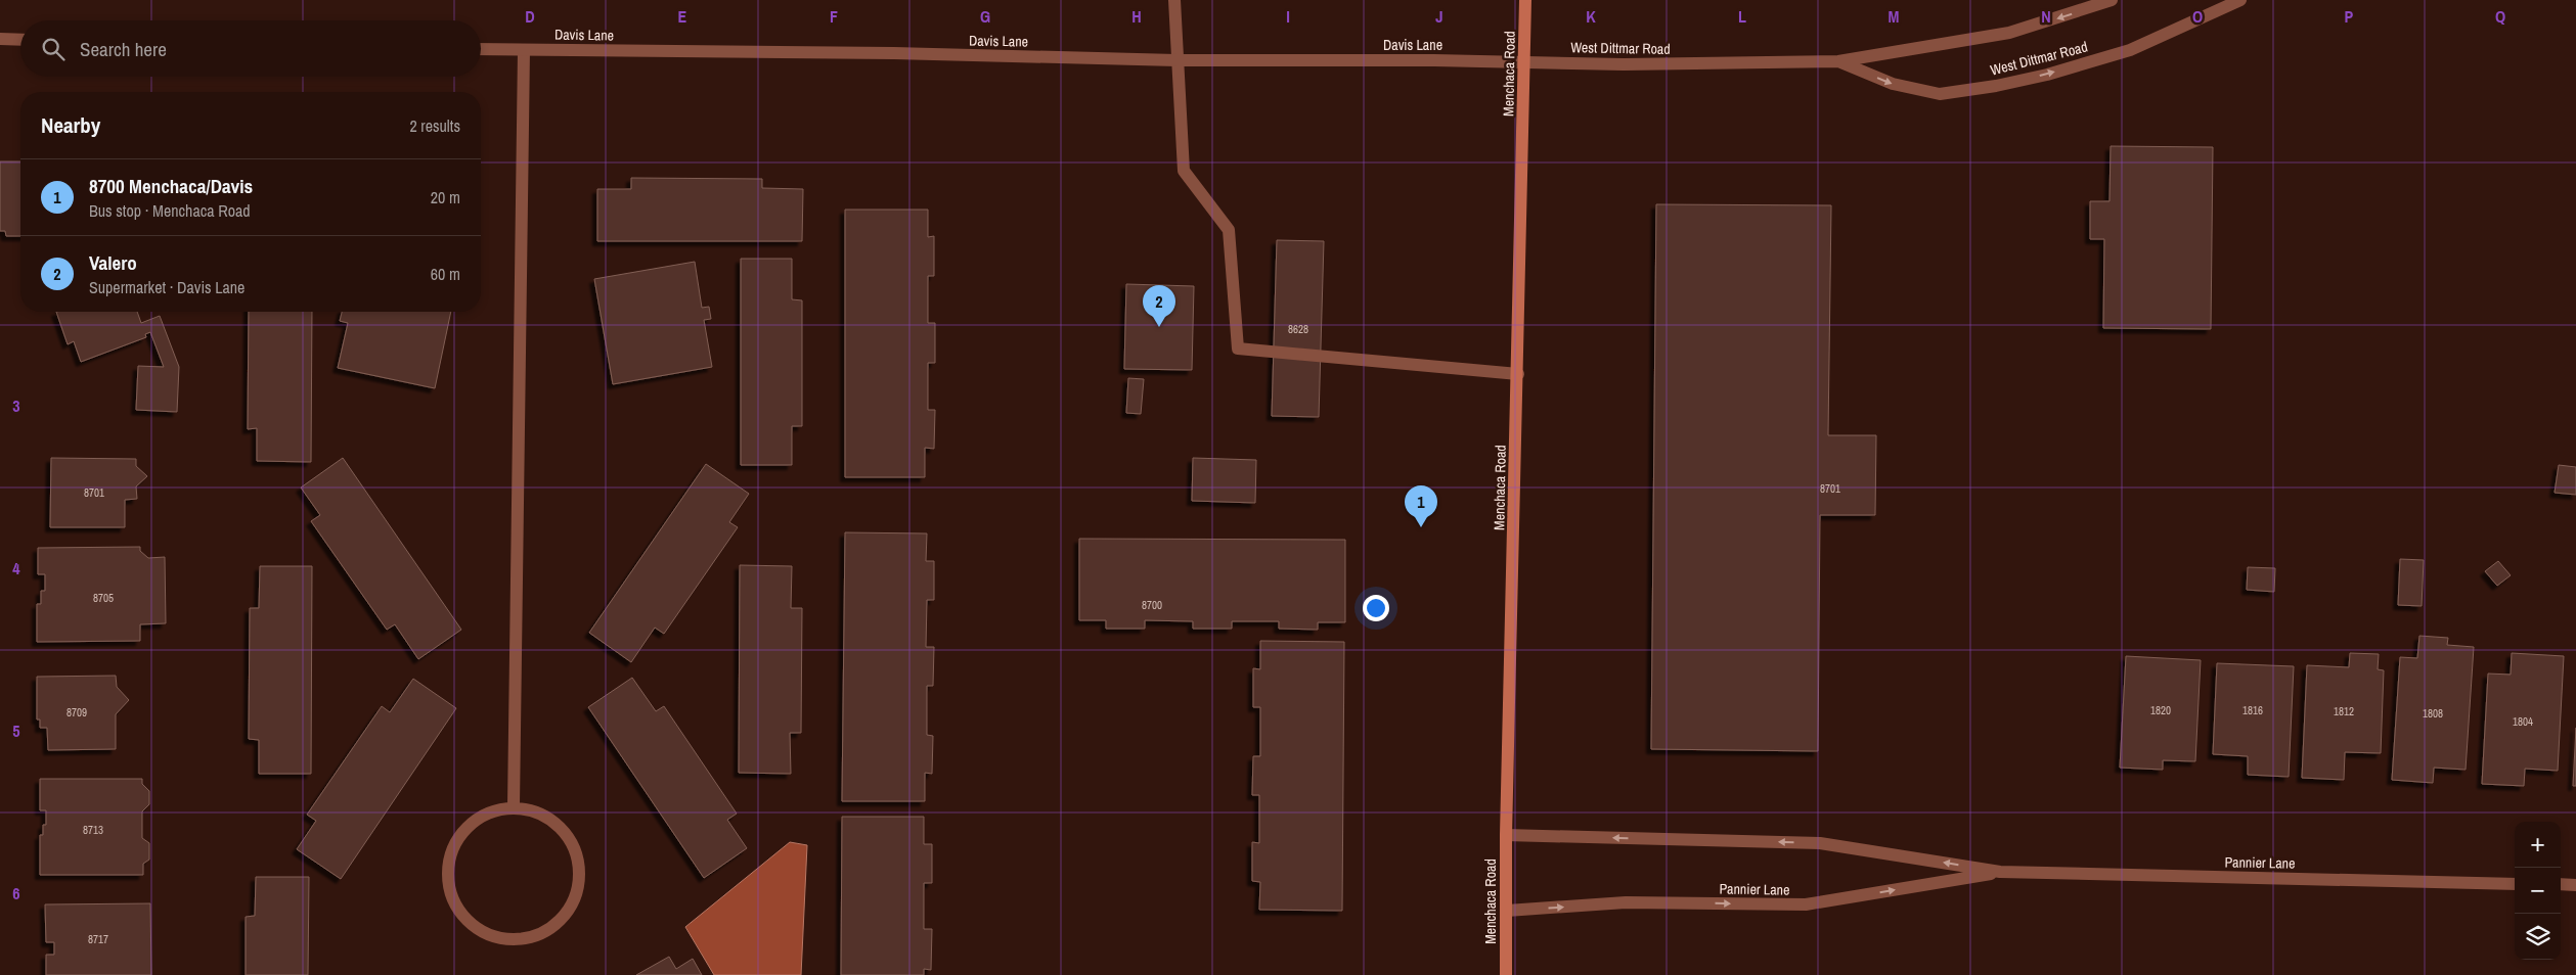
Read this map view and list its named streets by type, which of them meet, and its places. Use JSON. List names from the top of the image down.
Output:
{
  "streets": {
    "main road": ["Menchaca Road"],
    "street": ["Davis Lane", "West Dittmar Road", "Pannier Lane"]
  },
  "crossings": [
    ["Davis Lane", "West Dittmar Road"],
    ["Davis Lane", "Menchaca Road"],
    ["West Dittmar Road", "Menchaca Road"],
    ["Menchaca Road", "Pannier Lane"]
  ],
  "house_numbers": [
    "8628",
    "8701",
    "8701",
    "8705",
    "8700",
    "1820",
    "1816",
    "1812",
    "8709",
    "1808",
    "1804",
    "8713",
    "8717"
  ],
  "page": {
    "search": "Search here",
    "heading": ["Nearby", "2 results"],
    "list": [
      {
        "mark": "1",
        "name": "8700 Menchaca/Davis",
        "note": "Bus stop · Menchaca Road",
        "value": "20 m"
      },
      {
        "mark": "2",
        "name": "Valero",
        "note": "Supermarket · Davis Lane",
        "value": "60 m"
      }
    ],
    "pins": ["2", "1"],
    "map_buttons": ["+", "−"]
  },
  "grid": {
    "columns": [
      "D",
      "E",
      "F",
      "G",
      "H",
      "I",
      "J",
      "K",
      "L",
      "M",
      "N",
      "O",
      "P",
      "Q"
    ],
    "rows": [
      "3",
      "4",
      "5",
      "6"
    ]
  }
}
